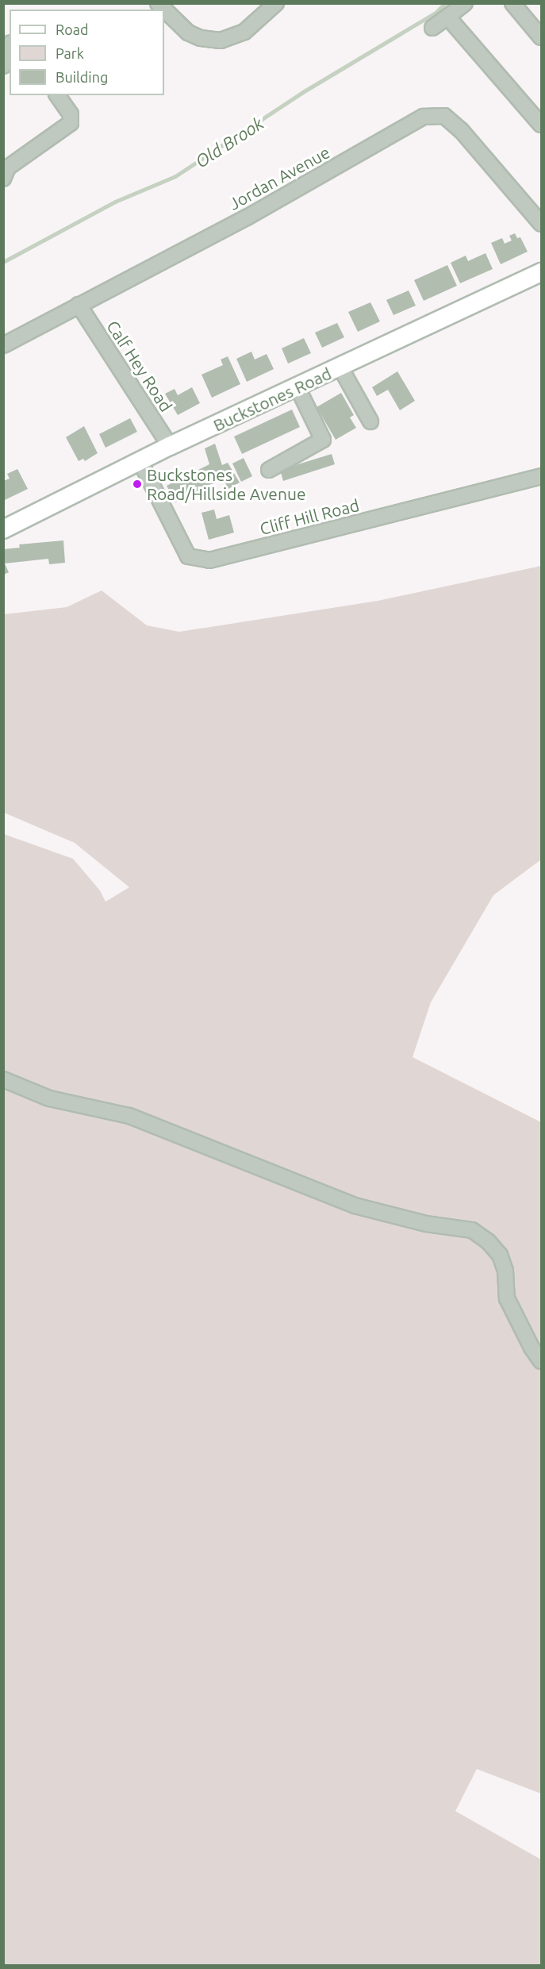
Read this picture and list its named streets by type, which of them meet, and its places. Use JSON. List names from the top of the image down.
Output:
{
  "streets": {
    "main road": ["Buckstones Road"],
    "street": ["Jordan Avenue", "Calf Hey Road", "Cliff Hill Road"]
  },
  "crossings": [
    ["Jordan Avenue", "Calf Hey Road"],
    ["Calf Hey Road", "Buckstones Road"],
    ["Buckstones Road", "Cliff Hill Road"]
  ],
  "water": ["Old Brook"],
  "places": ["Buckstones Road/Hillside Avenue"],
  "legend": ["Road", "Park", "Building"]
}
